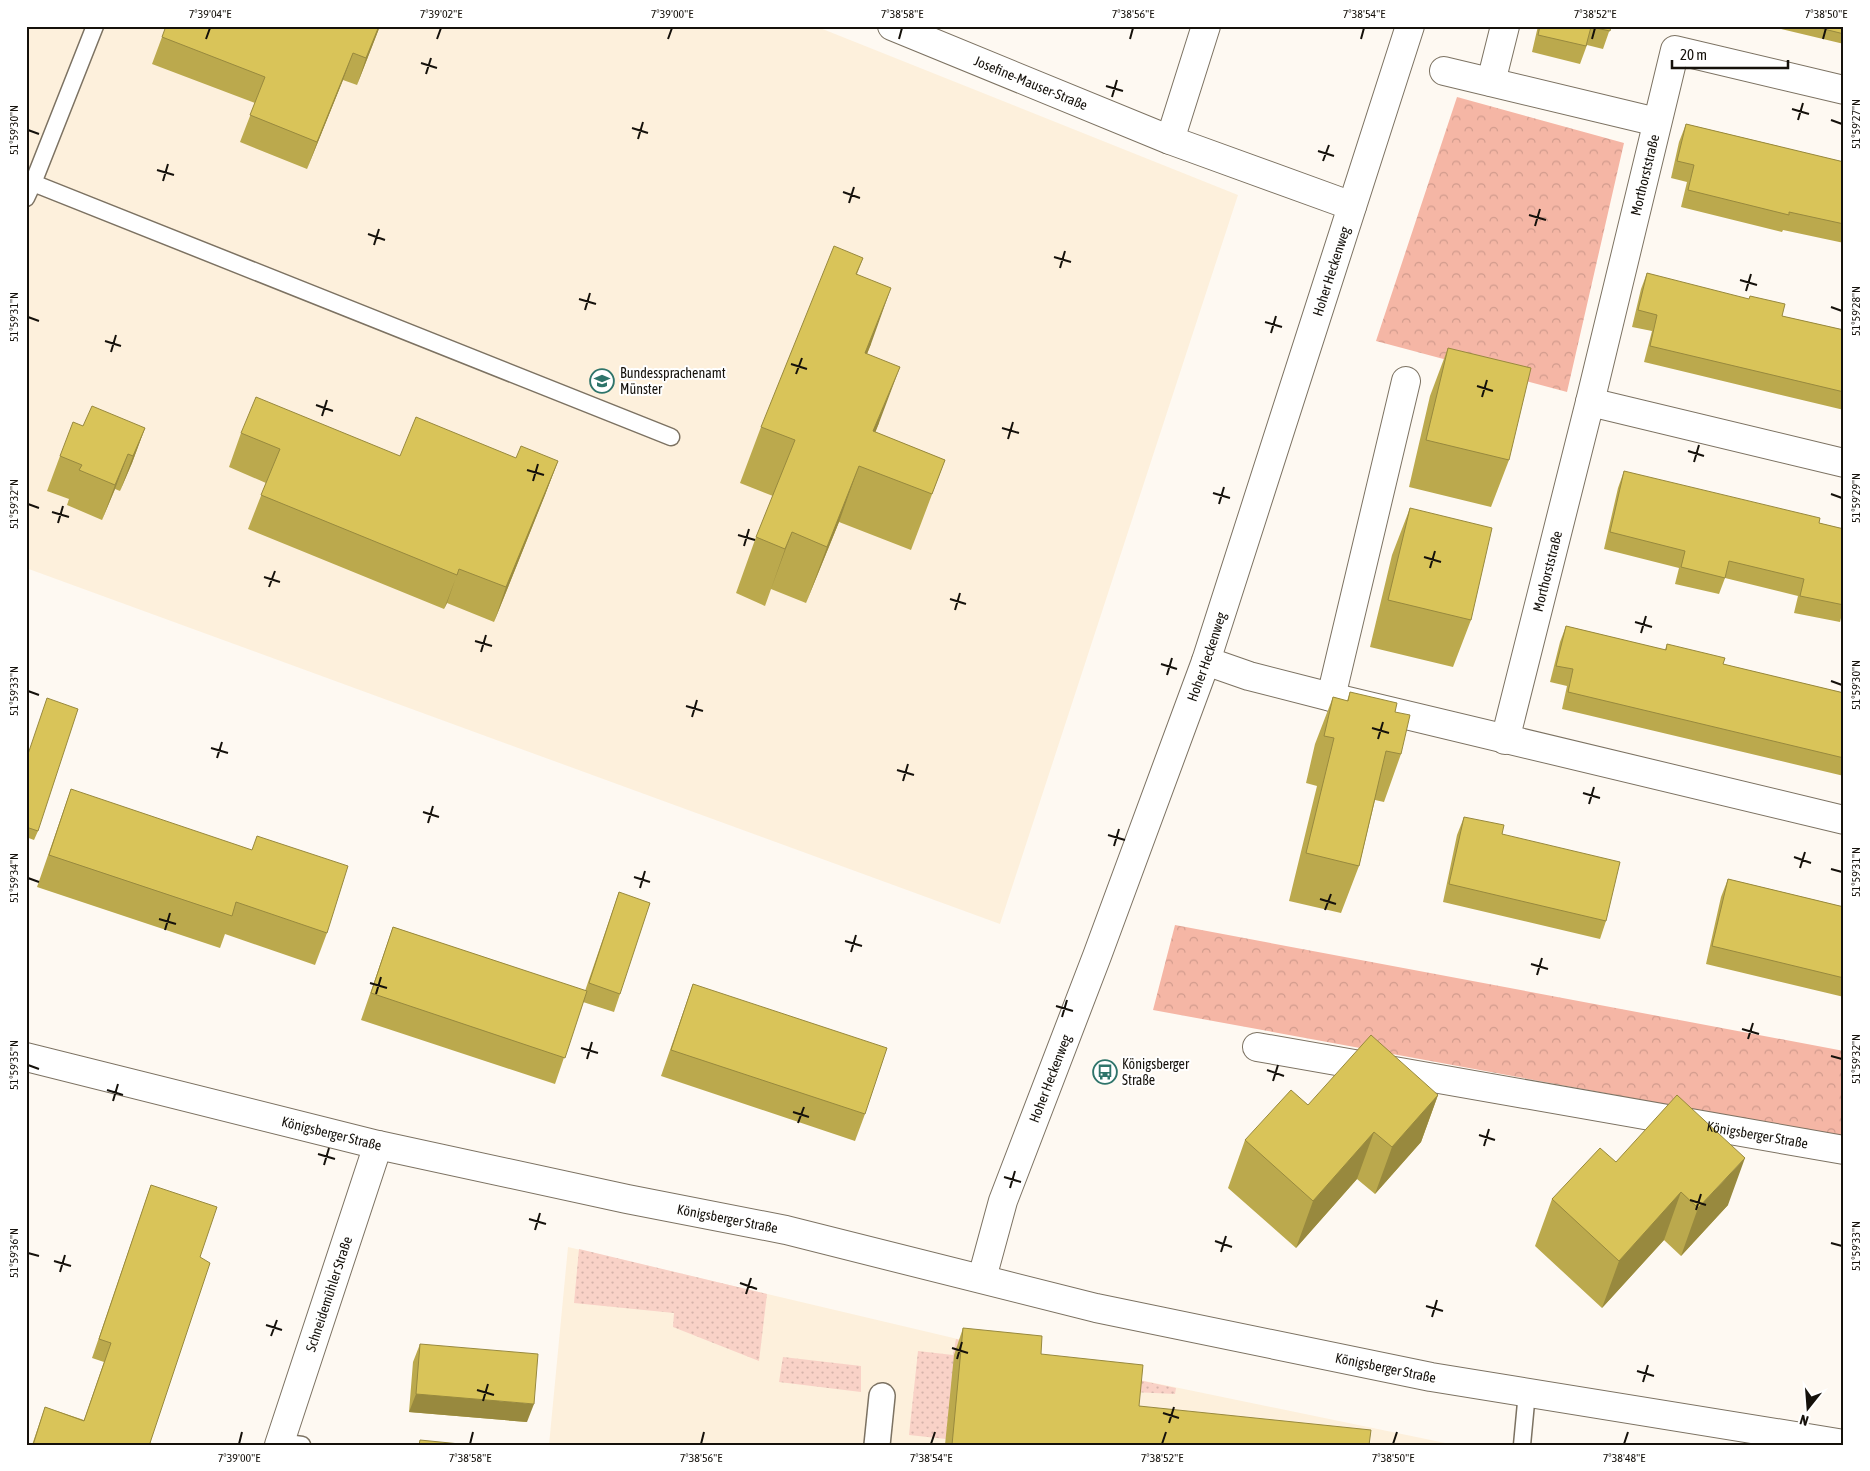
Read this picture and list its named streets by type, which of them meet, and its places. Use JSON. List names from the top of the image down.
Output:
{
  "streets": {
    "street": [
      "Josefine-Mauser-Straße",
      "Morthorststraße",
      "Hoher Heckenweg",
      "Königsberger Straße",
      "Schneidemühler Straße"
    ]
  },
  "crossings": [
    ["Josefine-Mauser-Straße", "Hoher Heckenweg"],
    ["Hoher Heckenweg", "Königsberger Straße"],
    ["Königsberger Straße", "Schneidemühler Straße"]
  ],
  "places": {
    "school or university": ["Bundessprachenamt Münster"],
    "bus stop": ["Königsberger Straße"]
  },
  "scale_bar": "20 m",
  "north": "bottom",
  "coordinates": [
    "7°39'04\"E",
    "7°39'02\"E",
    "7°39'00\"E",
    "7°38'58\"E",
    "7°38'56\"E",
    "7°38'54\"E",
    "7°38'52\"E",
    "7°38'50\"E",
    "51°59'27\"N",
    "51°59'30\"N",
    "51°59'28\"N",
    "51°59'31\"N",
    "51°59'29\"N",
    "51°59'32\"N",
    "51°59'33\"N",
    "51°59'34\"N",
    "51°59'35\"N",
    "51°59'36\"N",
    "7°38'48\"E"
  ]
}
